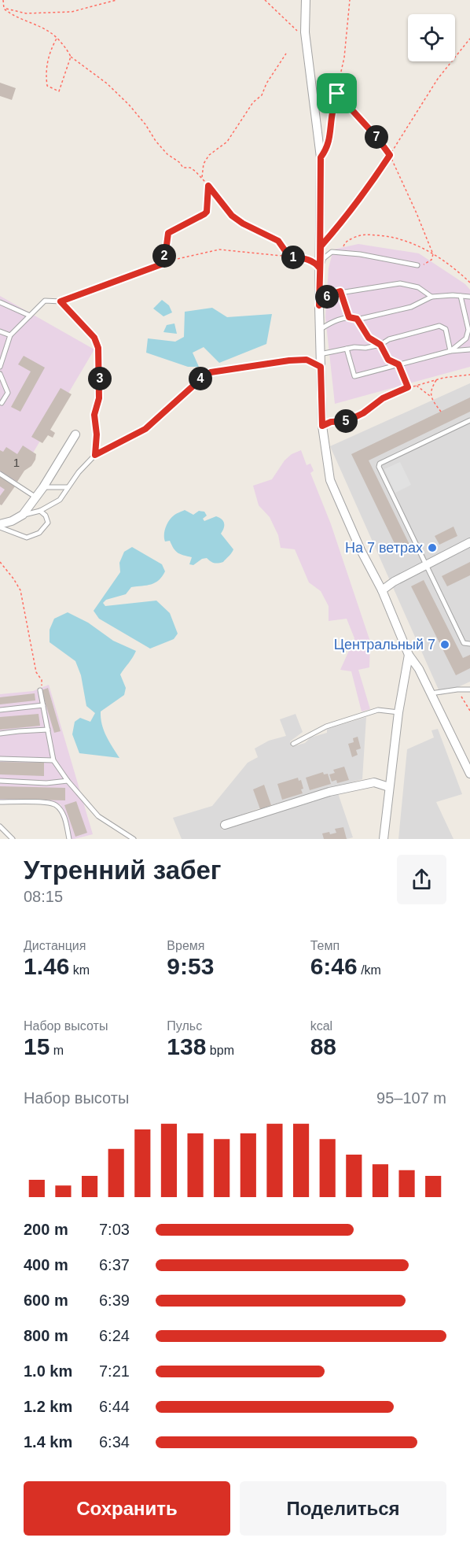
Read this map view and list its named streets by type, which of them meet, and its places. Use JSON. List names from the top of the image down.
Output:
{
  "places": ["На 7 ветрах", "Центральный 7"],
  "house_numbers": ["1"],
  "page": {
    "pins": [
      "7",
      "2",
      "1",
      "6",
      "3",
      "4",
      "5"
    ],
    "heading": ["Утренний забег", "08:15"],
    "stats": [
      ["Дистанция", "1.46 km"],
      ["Время", "9:53"],
      ["Темп", "6:46 /km"],
      ["Набор высоты", "15 m"],
      ["Пульс", "138 bpm"],
      ["kcal", "88"]
    ],
    "chart": ["Набор высоты", "95–107 m"],
    "list": [
      {
        "name": "200 m",
        "note": "7:03"
      },
      {
        "name": "400 m",
        "note": "6:37"
      },
      {
        "name": "600 m",
        "note": "6:39"
      },
      {
        "name": "800 m",
        "note": "6:24"
      },
      {
        "name": "1.0 km",
        "note": "7:21"
      },
      {
        "name": "1.2 km",
        "note": "6:44"
      },
      {
        "name": "1.4 km",
        "note": "6:34"
      }
    ],
    "buttons": ["Сохранить", "Поделиться"]
  }
}
